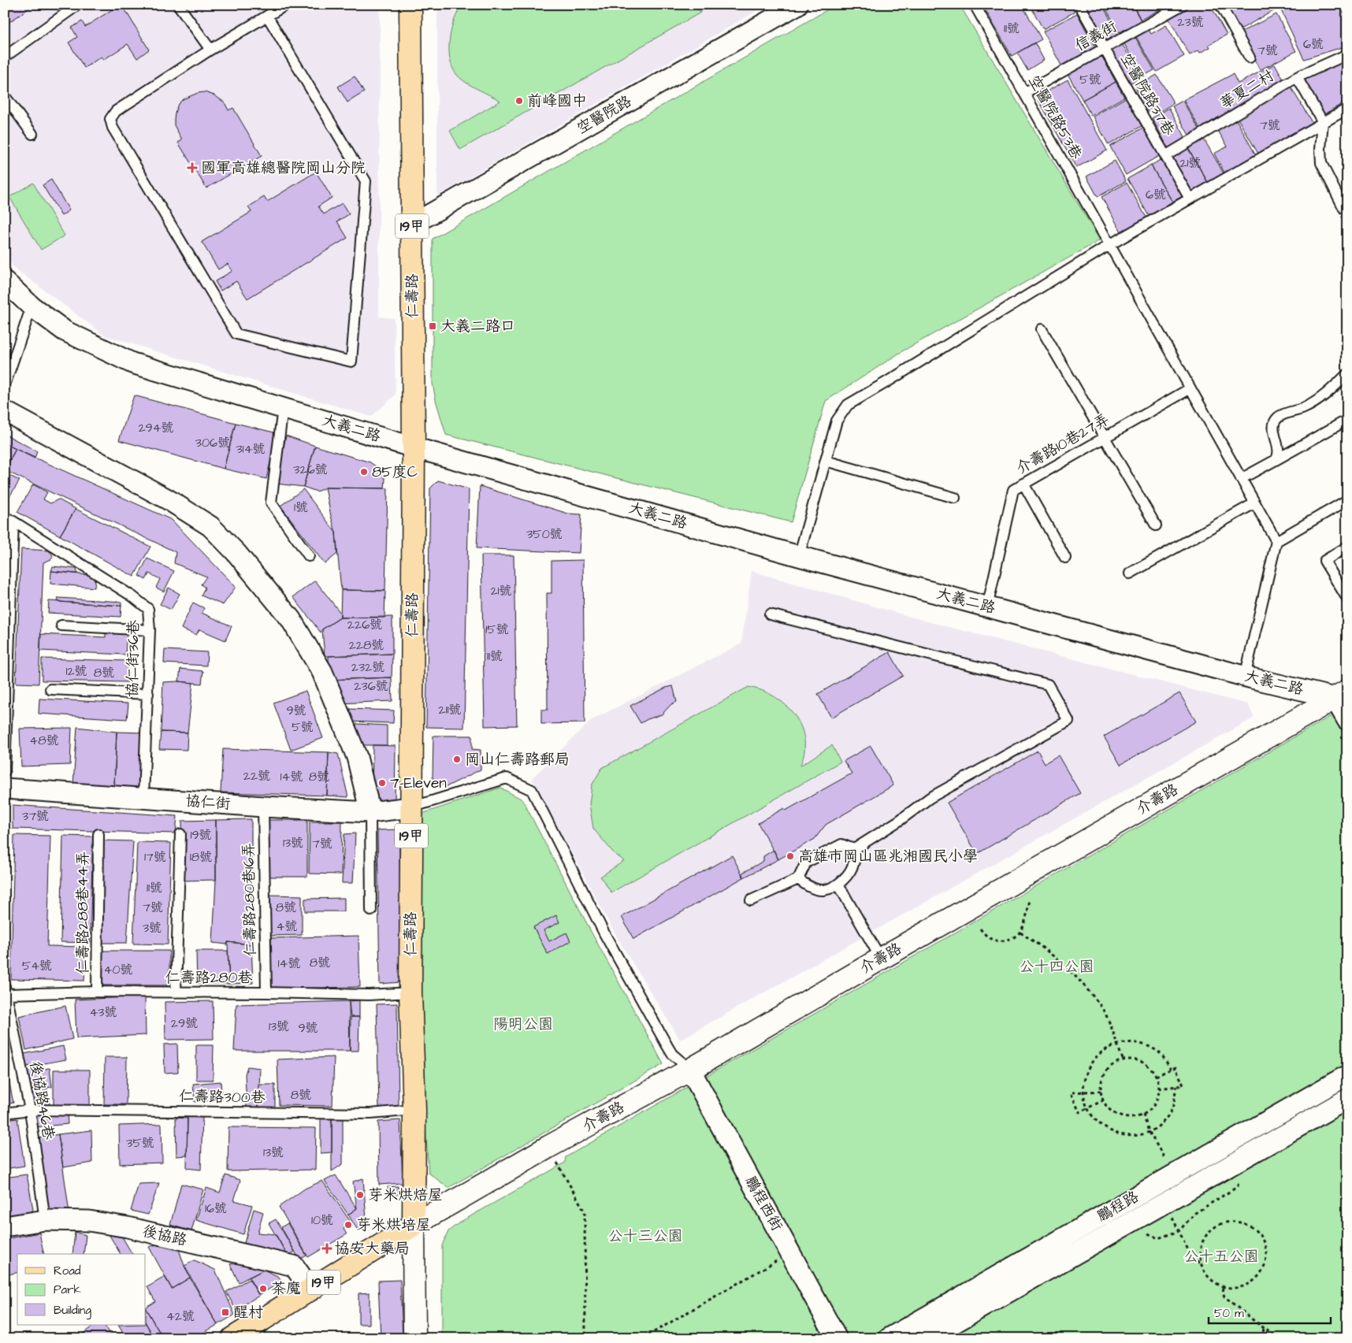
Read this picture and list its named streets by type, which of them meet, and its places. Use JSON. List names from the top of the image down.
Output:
{
  "streets": {
    "main road": ["19甲", "仁壽路", "介壽路"],
    "street": [
      "空醫院路",
      "大義二路",
      "協仁街",
      "鵬程西街",
      "鵬程路",
      "後協路"
    ],
    "lane": [
      "信義街",
      "華夏二村",
      "空醫院路37巷",
      "空醫院路53巷",
      "介壽路10巷27弄",
      "協仁街36巷",
      "仁壽路280巷16弄",
      "仁壽路288巷44弄",
      "仁壽路280巷",
      "仁壽路300巷",
      "後協路46巷"
    ]
  },
  "crossings": [
    ["信義街", "空醫院路37巷"],
    ["信義街", "空醫院路53巷"],
    ["華夏二村", "空醫院路37巷"],
    ["空醫院路", "仁壽路"],
    ["19甲", "仁壽路"],
    ["19甲", "介壽路"],
    ["19甲", "後協路"],
    ["仁壽路", "大義二路"],
    ["仁壽路", "介壽路"],
    ["仁壽路", "協仁街"],
    ["仁壽路", "仁壽路280巷"],
    ["仁壽路", "仁壽路300巷"],
    ["大義二路", "介壽路10巷27弄"],
    ["大義二路", "介壽路"],
    ["協仁街36巷", "協仁街"],
    ["介壽路", "鵬程西街"],
    ["協仁街", "仁壽路280巷16弄"],
    ["仁壽路280巷16弄", "仁壽路280巷"],
    ["仁壽路288巷44弄", "仁壽路280巷"],
    ["仁壽路280巷", "後協路46巷"],
    ["仁壽路300巷", "後協路46巷"],
    ["後協路46巷", "後協路"]
  ],
  "parks": [
    "公十四公園",
    "陽明公園",
    "公十三公園",
    "公十五公園"
  ],
  "places": {
    "other": [
      "前峰國中",
      "85度C",
      "岡山仁壽路郵局",
      "7-Eleven",
      "高雄市岡山區兆湘國民小學",
      "芽米烘焙屋",
      "芽米烘培屋",
      "茶魔"
    ],
    "health": ["國軍高雄總醫院岡山分院", "協安大藥局"],
    "transit": ["大義二路口", "醒村"]
  },
  "house_numbers": [
    "23號",
    "11號",
    "6號",
    "7號",
    "5號",
    "7號",
    "21號",
    "6號",
    "294號",
    "306號",
    "314號",
    "326號",
    "1號",
    "350號",
    "21號",
    "226號",
    "15號",
    "228號",
    "11號",
    "232號",
    "12號",
    "8號",
    "236號",
    "211號",
    "9號",
    "5號",
    "48號",
    "22號",
    "14號",
    "8號",
    "37號",
    "19號",
    "13號",
    "7號",
    "17號",
    "18號",
    "11號",
    "7號",
    "8號",
    "4號",
    "3號",
    "8號",
    "14號",
    "54號",
    "40號",
    "43號",
    "29號",
    "13號",
    "9號",
    "8號",
    "35號",
    "13號",
    "16號",
    "10號",
    "42號"
  ],
  "legend": ["Road", "Park", "Building"],
  "scale_bar": "50 m"
}
